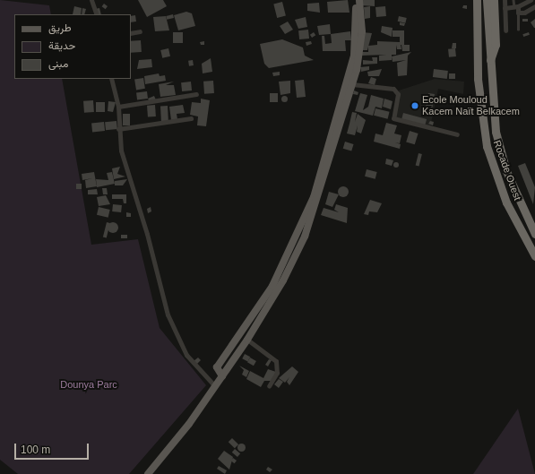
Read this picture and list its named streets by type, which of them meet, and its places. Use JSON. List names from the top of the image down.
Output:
{
  "streets": {
    "highway": ["Rocade Ouest"]
  },
  "parks": ["Dounya Parc"],
  "places": ["Ecole Mouloud Kacem Naït Belkacem"],
  "legend": ["طريق", "حديقة", "مبنى"],
  "scale_bar": "100 m"
}
